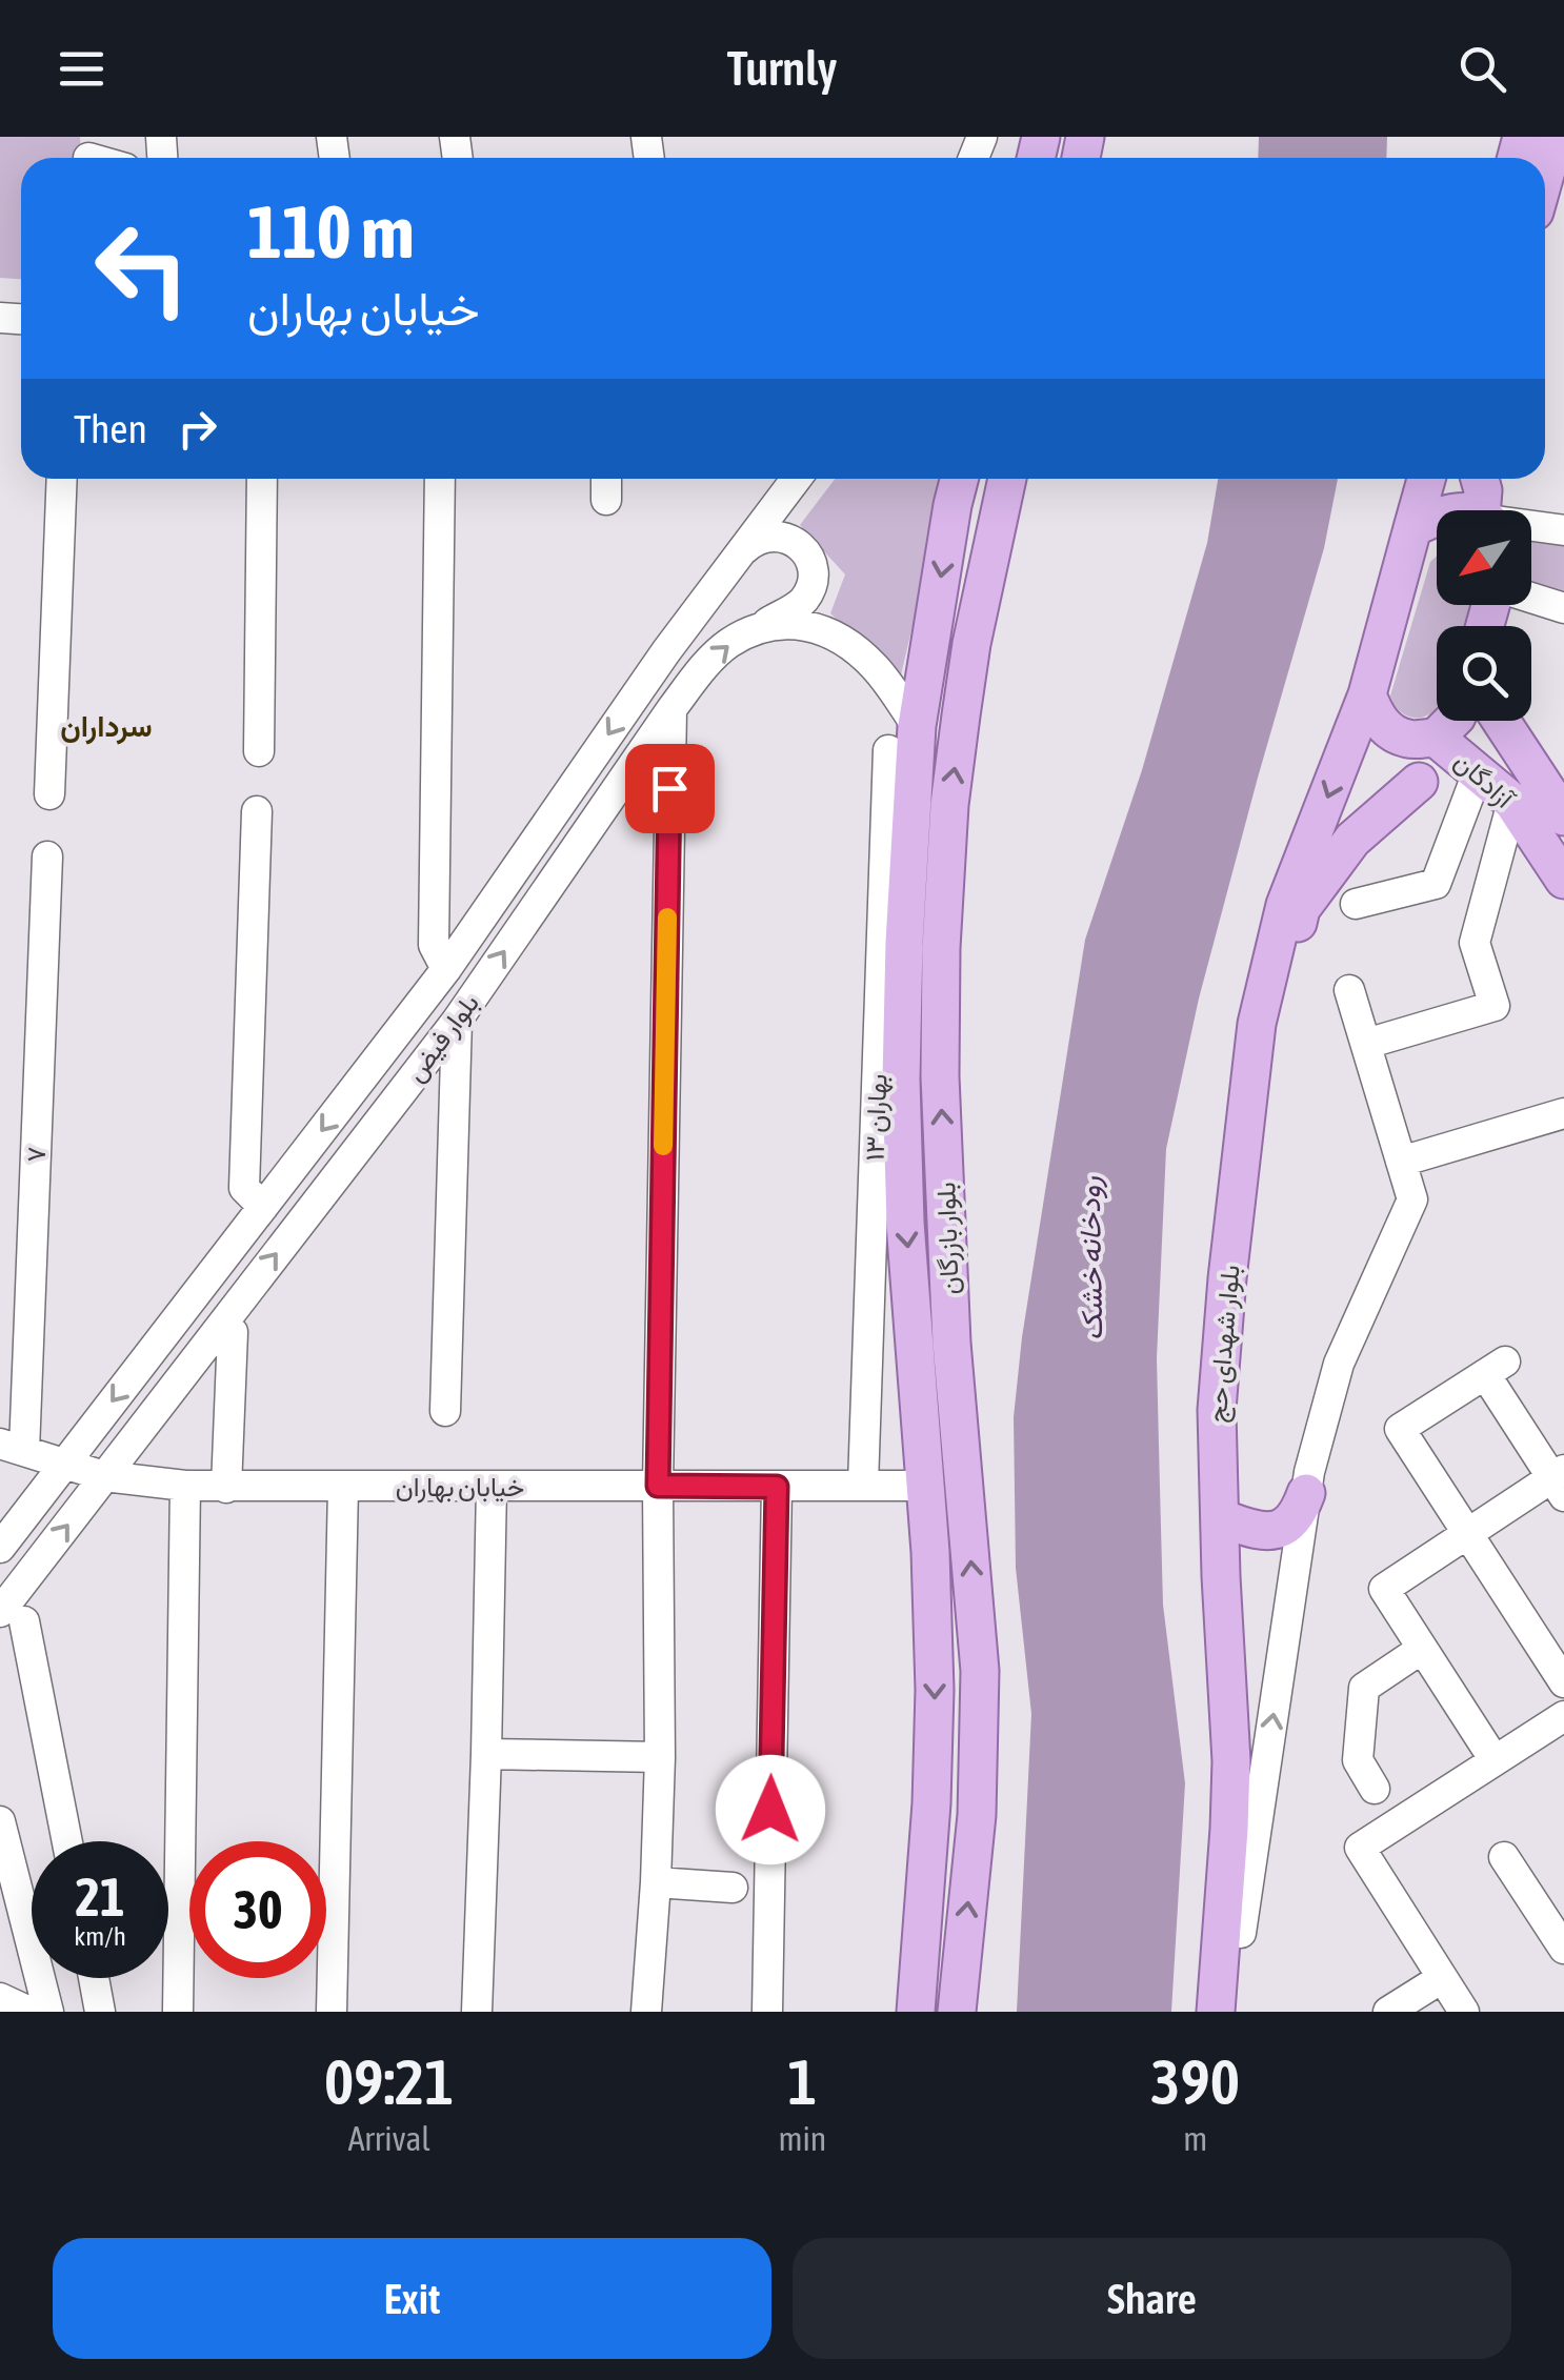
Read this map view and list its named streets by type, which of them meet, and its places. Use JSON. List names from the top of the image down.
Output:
{
  "streets": {
    "main road": ["آزادگان", "بلوار بازرگان", "بلوار شهدای حج"],
    "street": [
      "بلوار فیض",
      "بهاران ۱۳",
      "۷",
      "خیابان بهاران"
    ]
  },
  "crossings": [
    ["بلوار فیض", "خیابان بهاران"],
    ["بهاران ۱۳", "خیابان بهاران"],
    ["۷", "خیابان بهاران"],
    ["بلوار بازرگان", "خیابان بهاران"]
  ],
  "districts": ["سرداران"],
  "water": ["رودخانه خشک"],
  "north": "bottom left",
  "page": {
    "header": "Turnly",
    "turn": ["110 m", "خیابان بهاران"],
    "then": "Then",
    "speed": "21 km/h",
    "limit": "30",
    "eta": [
      "09:21",
      "Arrival",
      "1",
      "min",
      "390",
      "m"
    ],
    "buttons": ["Exit", "Share"]
  }
}
